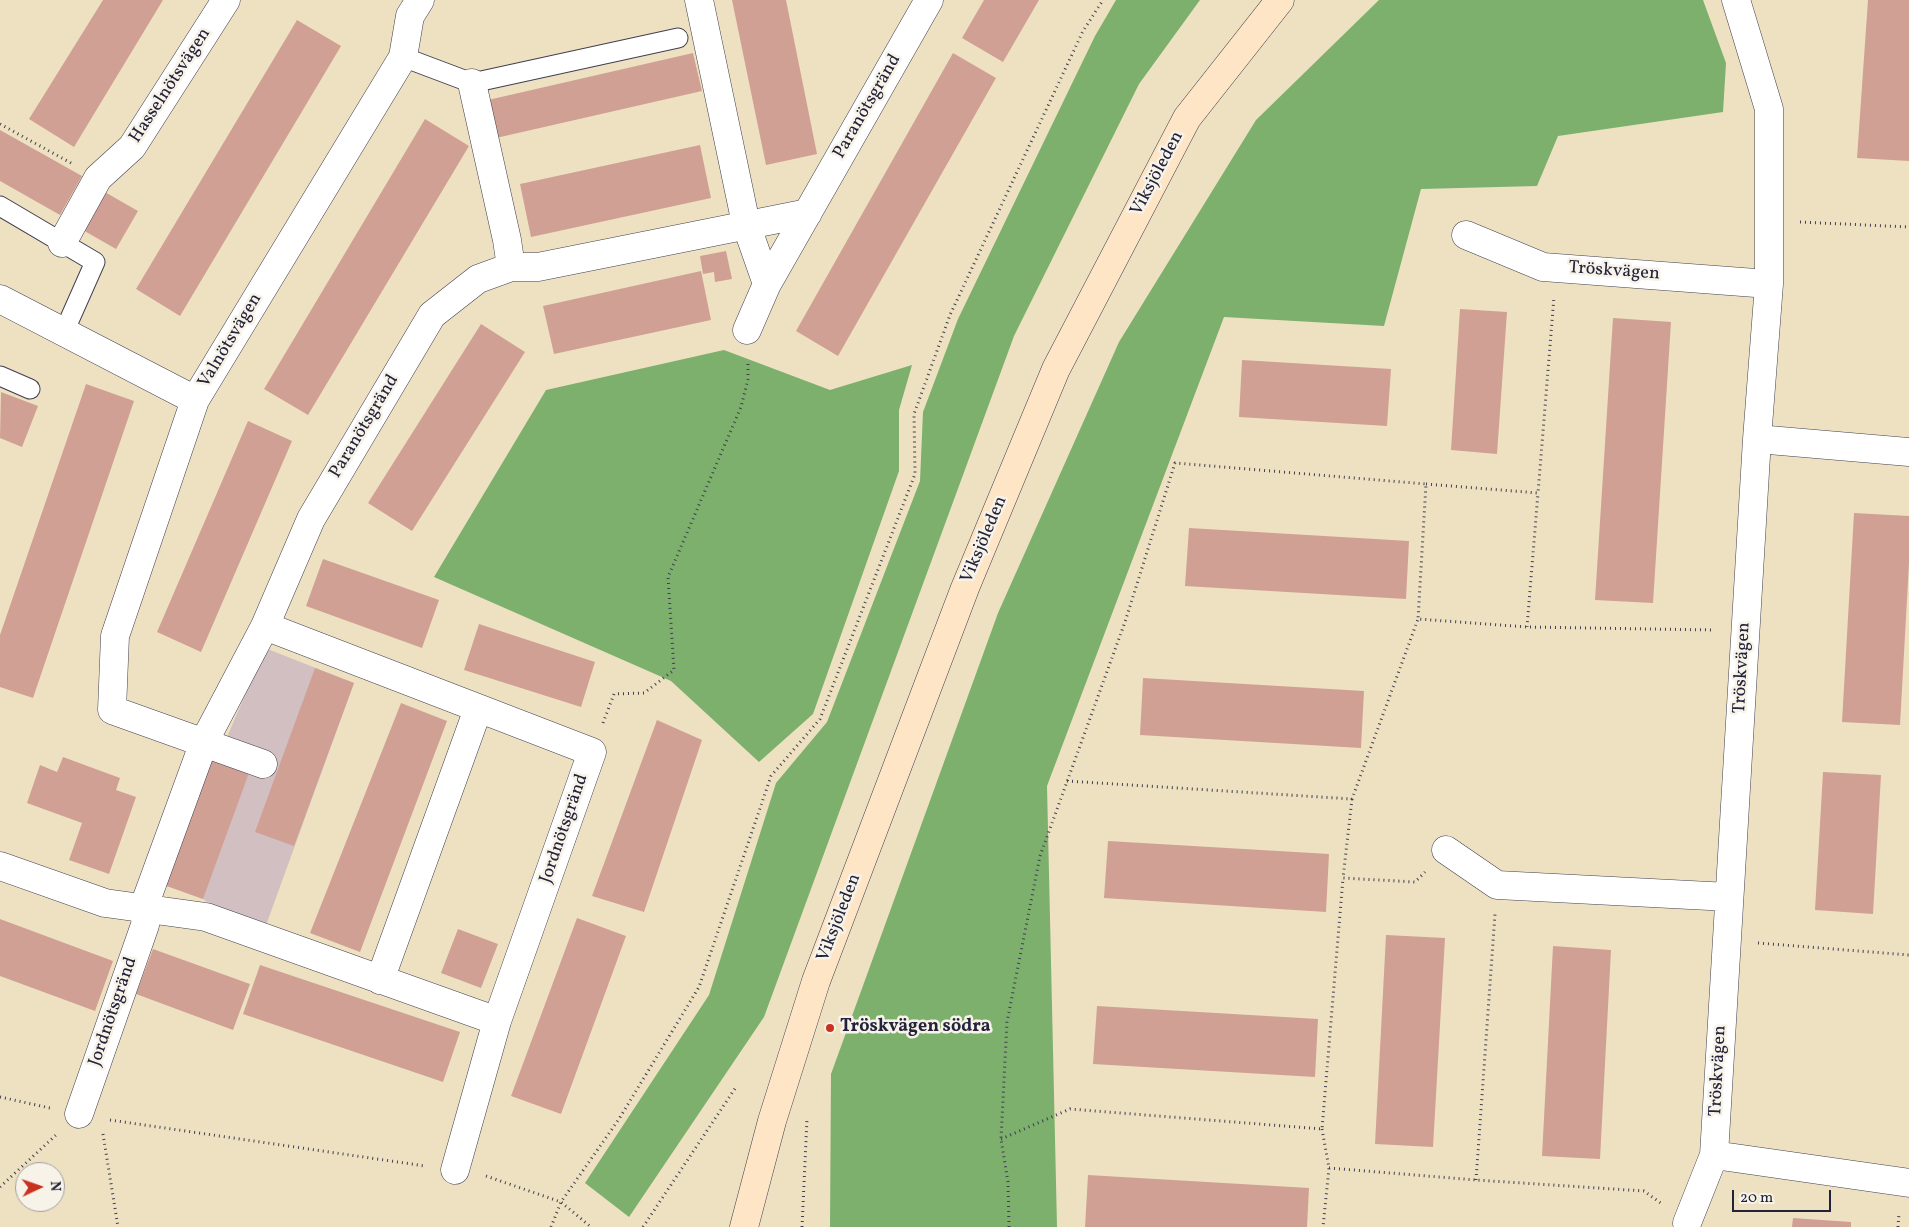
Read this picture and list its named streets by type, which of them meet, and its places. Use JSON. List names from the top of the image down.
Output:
{
  "streets": {
    "main road": ["Viksjöleden"],
    "street": [
      "Hasselnötsvägen",
      "Paranötsgränd",
      "Tröskvägen",
      "Valnötsvägen",
      "Jordnötsgränd"
    ]
  },
  "crossings": [
    ["Paranötsgränd", "Jordnötsgränd"],
    ["Valnötsvägen", "Jordnötsgränd"]
  ],
  "places": ["Tröskvägen södra"],
  "scale_bar": "20 m",
  "north": "right"
}
